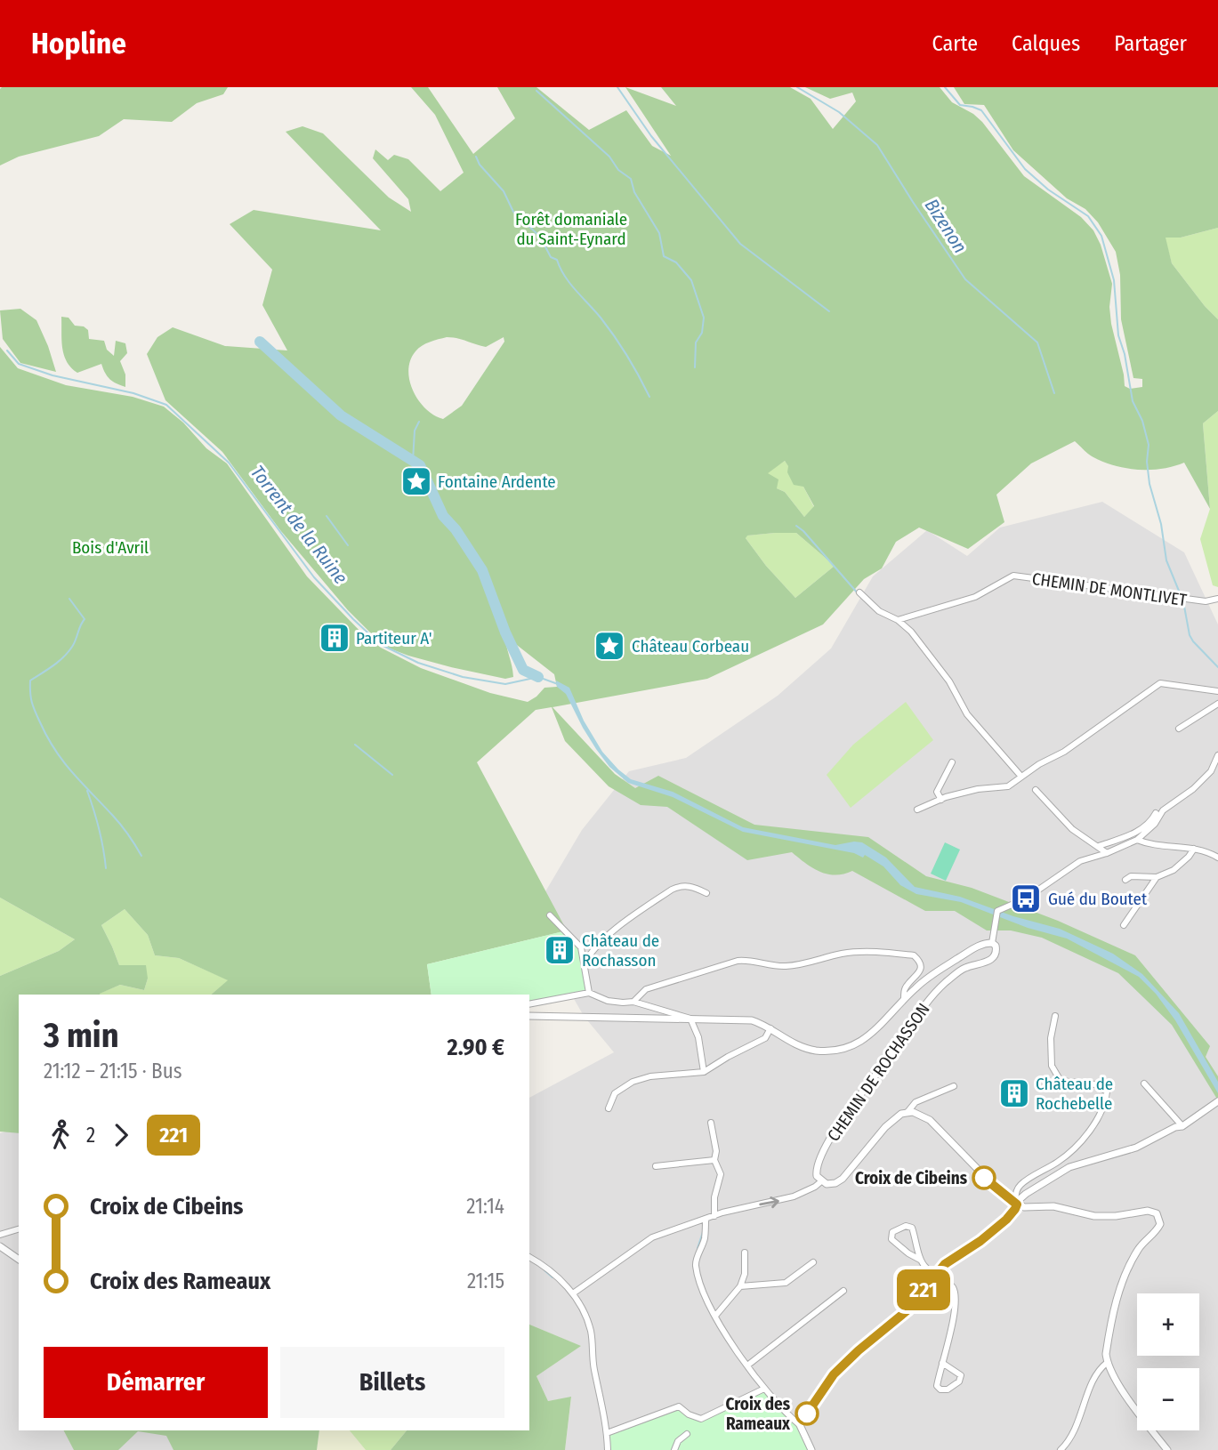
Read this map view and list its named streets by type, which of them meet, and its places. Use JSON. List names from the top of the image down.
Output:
{
  "streets": {
    "street": ["CHEMIN DE MONTLIVET", "CHEMIN DE ROCHASSON"]
  },
  "water": ["Bizenon", "Torrent de la Ruine"],
  "parks": ["Forêt domaniale du Saint-Eynard", "Bois d'Avril"],
  "places": {
    "place": ["Fontaine Ardente", "Château Corbeau"],
    "building": ["Partiteur A'", "Château de Rochasson", "Château de Rochebelle"],
    "bus stop": ["Gué du Boutet"],
    "other": ["Croix de Cibeins", "Croix des Rameaux"]
  },
  "lines": ["bus line 221"],
  "page": {
    "header": "Hopline",
    "nav": ["Carte", "Calques", "Partager"],
    "on_map": "221",
    "heading": ["3 min", "21:12 – 21:15 · Bus", "2.90 €"],
    "legs": ["2", "221"],
    "list": [
      {
        "name": "Croix de Cibeins",
        "value": "21:14"
      },
      {
        "name": "Croix des Rameaux",
        "value": "21:15"
      }
    ],
    "map_buttons": ["+", "−"],
    "buttons": ["Démarrer", "Billets"]
  }
}
